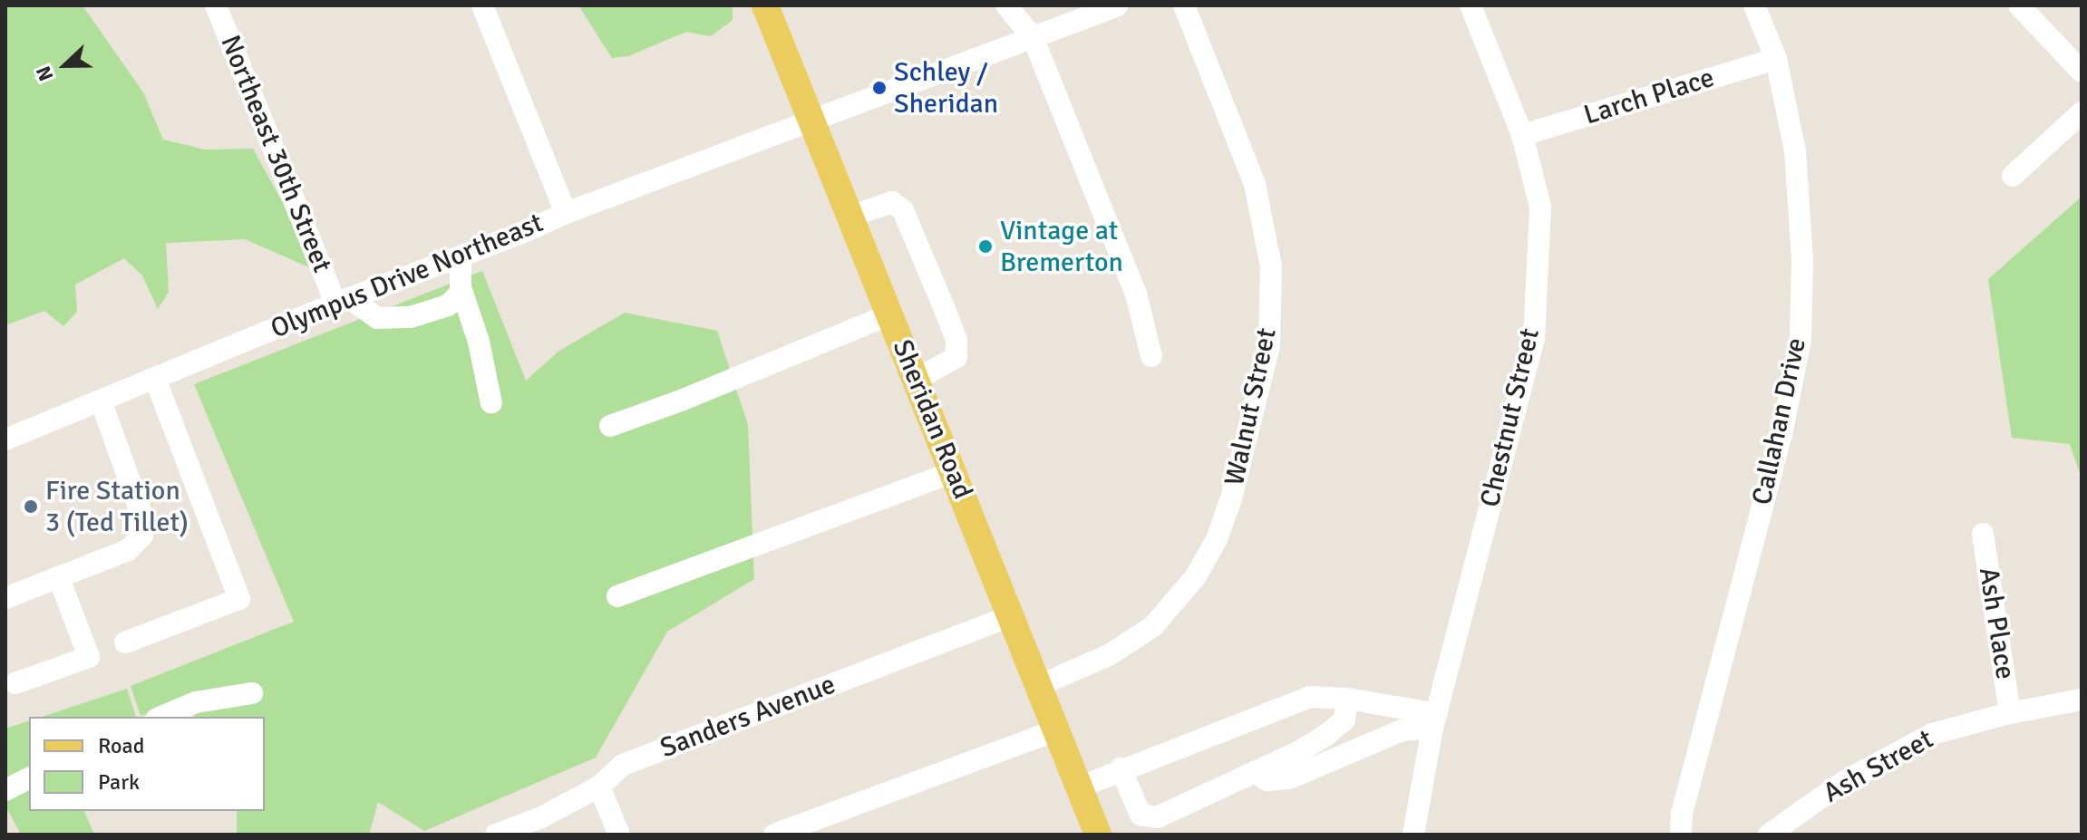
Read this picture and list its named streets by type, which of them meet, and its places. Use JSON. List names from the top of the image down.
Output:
{
  "streets": {
    "main road": ["Sheridan Road"],
    "street": [
      "Larch Place",
      "Northeast 30th Street",
      "Olympus Drive Northeast",
      "Walnut Street",
      "Chestnut Street",
      "Callahan Drive",
      "Ash Place",
      "Sanders Avenue",
      "Ash Street"
    ]
  },
  "crossings": [
    ["Larch Place", "Chestnut Street"],
    ["Larch Place", "Callahan Drive"],
    ["Northeast 30th Street", "Olympus Drive Northeast"],
    ["Olympus Drive Northeast", "Sheridan Road"],
    ["Walnut Street", "Sheridan Road"],
    ["Sheridan Road", "Sanders Avenue"],
    ["Ash Place", "Ash Street"]
  ],
  "places": ["Schley / Sheridan", "Vintage at Bremerton", "Fire Station 3 (Ted Tillet)"],
  "legend": ["Road", "Park"],
  "north": "left"
}
